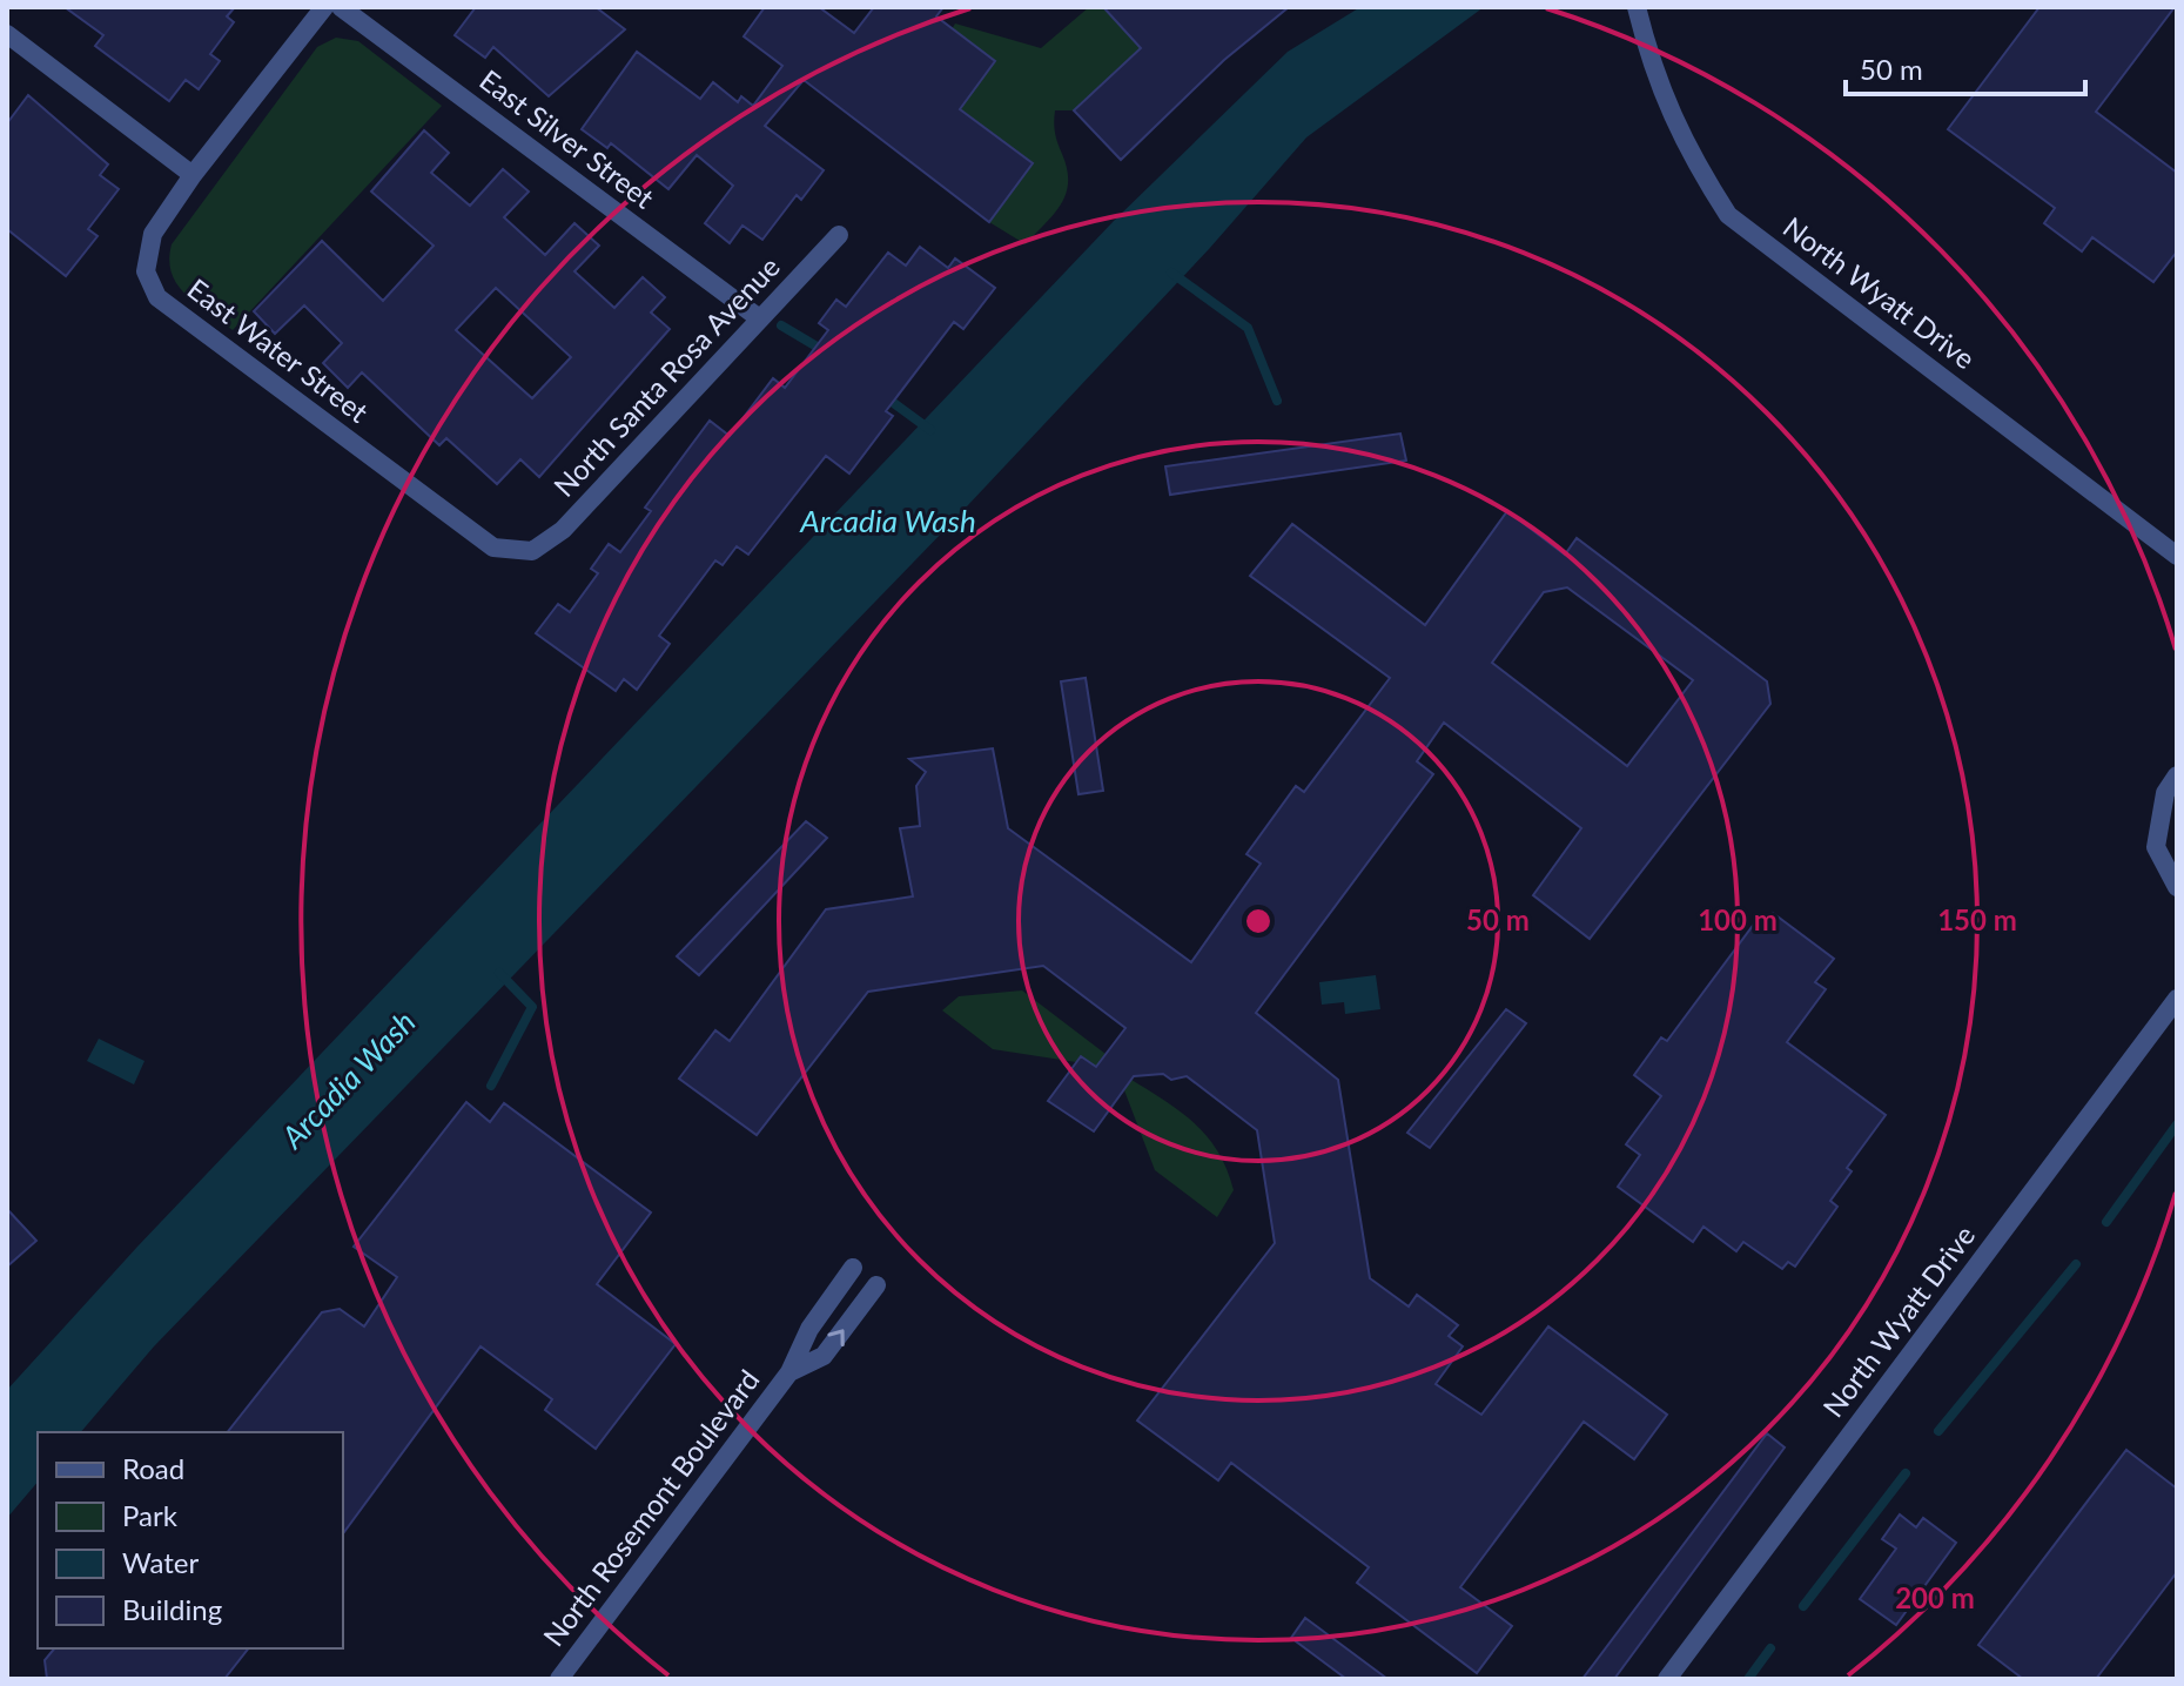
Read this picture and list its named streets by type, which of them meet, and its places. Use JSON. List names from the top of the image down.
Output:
{
  "streets": {
    "street": [
      "East Silver Street",
      "North Wyatt Drive",
      "East Water Street",
      "North Santa Rosa Avenue",
      "North Rosemont Boulevard"
    ]
  },
  "crossings": [
    ["East Silver Street", "North Santa Rosa Avenue"],
    ["East Water Street", "North Santa Rosa Avenue"]
  ],
  "water": ["Arcadia Wash"],
  "legend": [
    "Road",
    "Park",
    "Water",
    "Building"
  ],
  "scale_bar": "50 m",
  "rings": [
    "50 m",
    "100 m",
    "150 m",
    "200 m"
  ]
}
